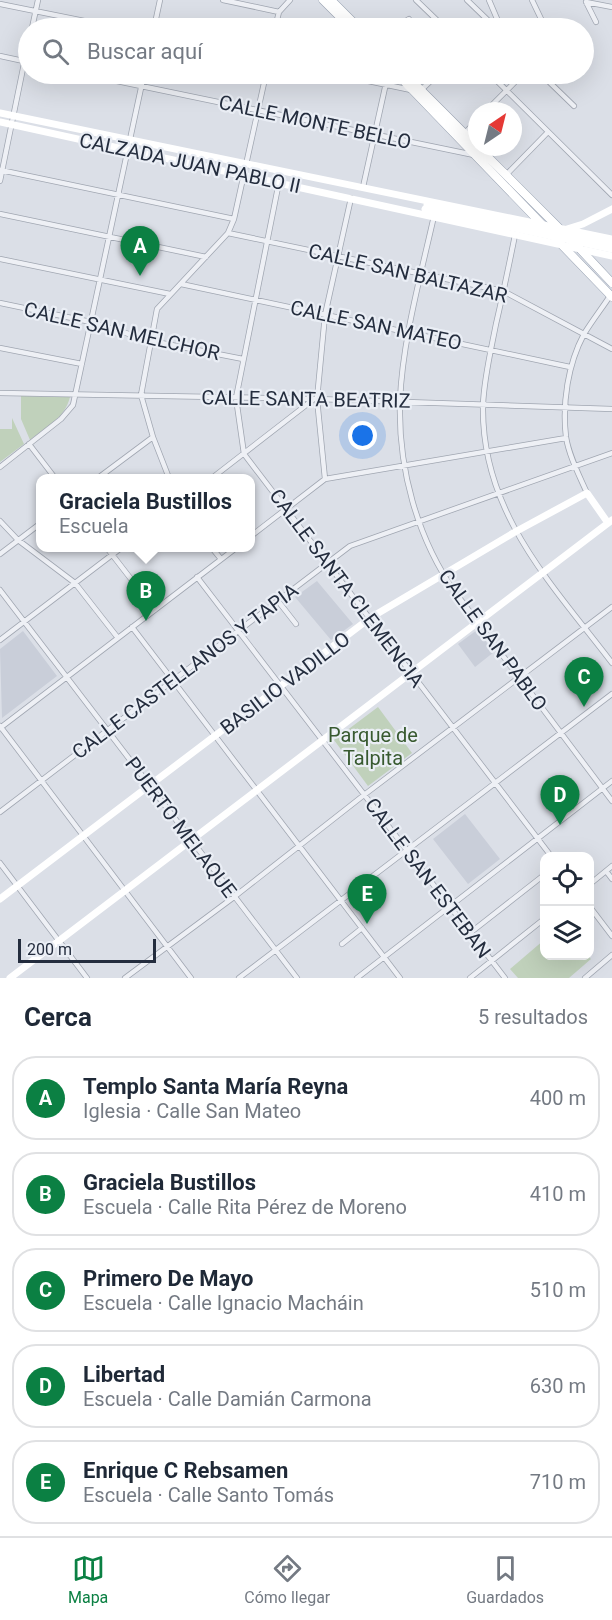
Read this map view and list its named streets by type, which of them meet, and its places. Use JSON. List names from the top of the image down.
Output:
{
  "streets": {
    "street": [
      "CALLE MONTE BELLO",
      "CALZADA JUAN PABLO II",
      "CALLE SAN BALTAZAR",
      "CALLE SAN MATEO",
      "CALLE SAN MELCHOR",
      "CALLE SANTA BEATRIZ",
      "CALLE SANTA CLEMENCIA",
      "CALLE SAN PABLO",
      "CALLE CASTELLANOS Y TAPIA",
      "BASILIO VADILLO",
      "PUERTO MELAQUE",
      "CALLE SAN ESTEBAN"
    ]
  },
  "crossings": [
    ["CALZADA JUAN PABLO II", "CALLE SANTA CLEMENCIA"],
    ["CALZADA JUAN PABLO II", "CALLE SAN PABLO"],
    ["CALLE SAN BALTAZAR", "CALLE SANTA CLEMENCIA"],
    ["CALLE SAN BALTAZAR", "CALLE SAN PABLO"],
    ["CALLE SAN MATEO", "CALLE SANTA CLEMENCIA"],
    ["CALLE SAN MATEO", "CALLE SAN PABLO"],
    ["CALLE SAN MELCHOR", "CALLE SANTA CLEMENCIA"],
    ["CALLE SANTA BEATRIZ", "CALLE SANTA CLEMENCIA"],
    ["CALLE SANTA BEATRIZ", "CALLE SAN PABLO"],
    ["CALLE SANTA CLEMENCIA", "CALLE CASTELLANOS Y TAPIA"],
    ["CALLE SANTA CLEMENCIA", "BASILIO VADILLO"],
    ["CALLE SAN PABLO", "CALLE CASTELLANOS Y TAPIA"],
    ["CALLE SAN PABLO", "BASILIO VADILLO"],
    ["CALLE CASTELLANOS Y TAPIA", "PUERTO MELAQUE"],
    ["CALLE CASTELLANOS Y TAPIA", "CALLE SAN ESTEBAN"],
    ["BASILIO VADILLO", "PUERTO MELAQUE"],
    ["BASILIO VADILLO", "CALLE SAN ESTEBAN"]
  ],
  "parks": ["Parque de Talpita"],
  "scale_bar": "200 m",
  "north": "top right",
  "page": {
    "search": "Buscar aquí",
    "pins": [
      "A",
      "B",
      "C",
      "D",
      "E"
    ],
    "popup": ["Graciela Bustillos", "Escuela"],
    "scale": "200 m",
    "heading": ["Cerca", "5 resultados"],
    "list": [
      {
        "mark": "A",
        "name": "Templo Santa María Reyna",
        "note": "Iglesia · Calle San Mateo",
        "value": "400 m"
      },
      {
        "mark": "B",
        "name": "Graciela Bustillos",
        "note": "Escuela · Calle Rita Pérez de Moreno",
        "value": "410 m"
      },
      {
        "mark": "C",
        "name": "Primero De Mayo",
        "note": "Escuela · Calle Ignacio Macháin",
        "value": "510 m"
      },
      {
        "mark": "D",
        "name": "Libertad",
        "note": "Escuela · Calle Damián Carmona",
        "value": "630 m"
      },
      {
        "mark": "E",
        "name": "Enrique C Rebsamen",
        "note": "Escuela · Calle Santo Tomás",
        "value": "710 m"
      }
    ],
    "nav": ["Mapa", "Cómo llegar", "Guardados"]
  }
}
